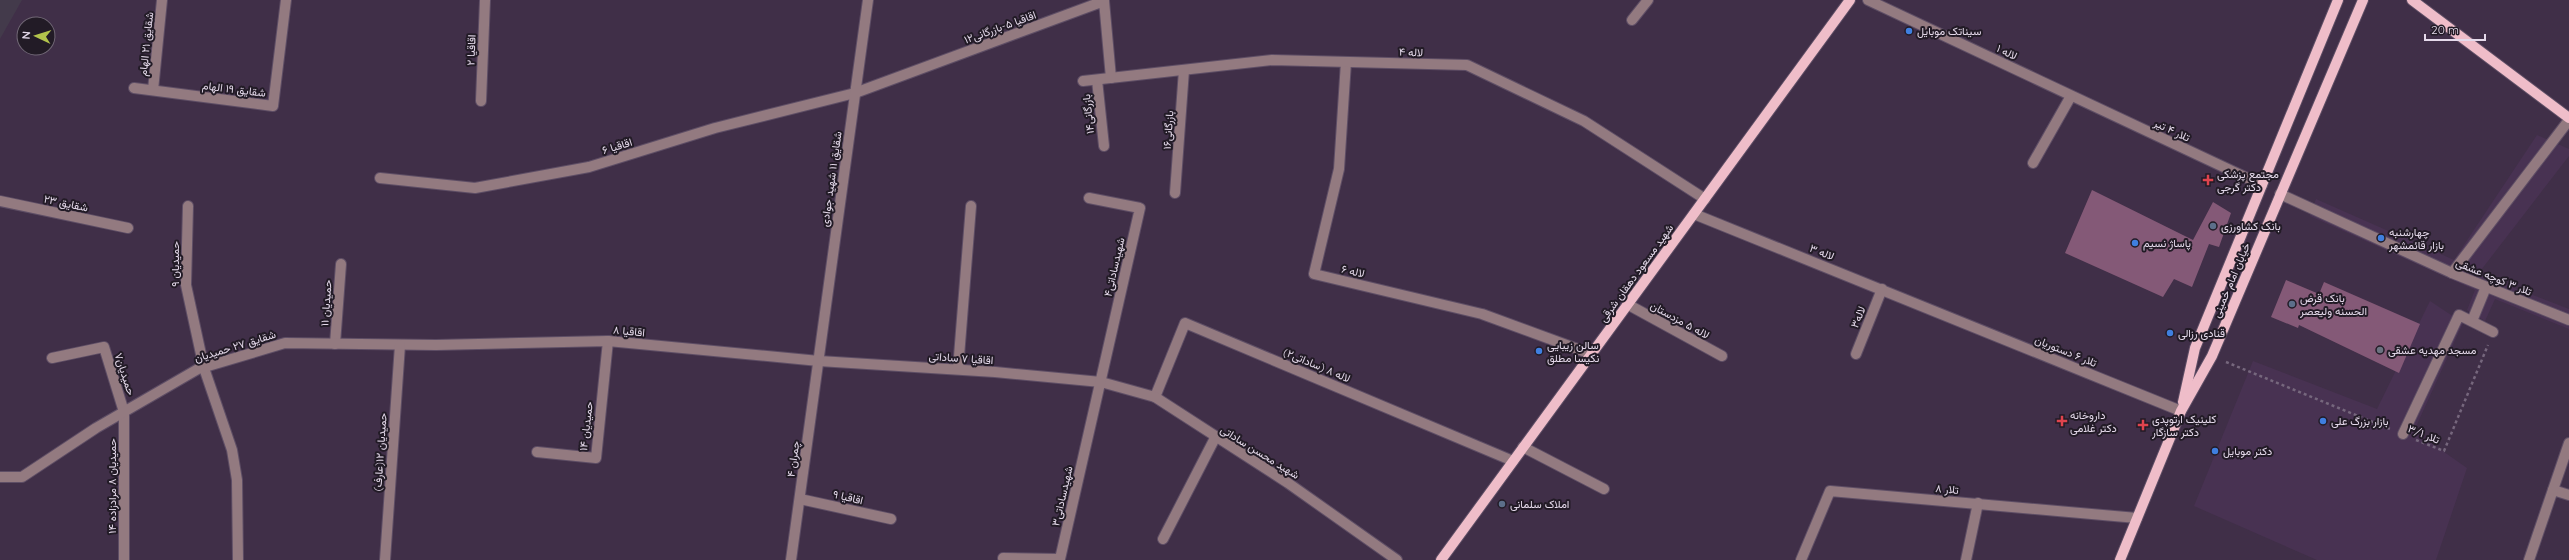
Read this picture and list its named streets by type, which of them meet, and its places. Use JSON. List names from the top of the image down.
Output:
{
  "streets": {
    "main road": ["شهید مسعود دهقان شرقی", "خیابان امام خمینی"],
    "street": [
      "اقاقیا ۵-بازرگانی۱۲",
      "شقایق ۲۱ الهام",
      "اقاقیا ۲",
      "لاله ۴",
      "لاله ۱",
      "شقایق ۱۹ الهام",
      "بازرگانی۱۴",
      "بازرگانی۱۶",
      "تلار ۴ تیر",
      "اقاقیا ۶",
      "شقایق ۱۱ شهید جوادی",
      "شقایق ۲۳",
      "لاله ۳",
      "حمیدیان ۹",
      "شهیدساداتی۴",
      "لاله ۶",
      "تلار ۳ کوچه عشقی",
      "حمیدیان ۱۱",
      "لاله۳",
      "لاله ۵ مزدستان",
      "اقاقیا ۸",
      "شقایق ۲۷ حمیدیان",
      "تلار ۶ دستوریان",
      "اقاقیا ۷ ساداتی",
      "لاله ۸ (ساداتی۲)",
      "حمیدیان۷",
      "حمیدیان ۱۴",
      "حمیدیان ۱۲(عارف)",
      "شهید محسن ساداتی",
      "چمران ۴",
      "حمیدیان ۸ مرادزاده ۱۴",
      "تلار ۸",
      "شهیدساداتی۳",
      "اقاقیا ۹"
    ],
    "path": ["تلار ۳/۱"]
  },
  "crossings": [
    ["اقاقیا ۵-بازرگانی۱۲", "لاله ۴"],
    ["اقاقیا ۵-بازرگانی۱۲", "اقاقیا ۶"],
    ["اقاقیا ۵-بازرگانی۱۲", "شقایق ۱۱ شهید جوادی"],
    ["شقایق ۲۱ الهام", "شقایق ۱۹ الهام"],
    ["لاله ۴", "بازرگانی۱۴"],
    ["لاله ۴", "بازرگانی۱۶"],
    ["لاله ۴", "لاله ۶"],
    ["لاله ۴", "شهید مسعود دهقان شرقی"],
    ["لاله ۱", "تلار ۴ تیر"],
    ["تلار ۴ تیر", "خیابان امام خمینی"],
    ["اقاقیا ۶", "شقایق ۱۱ شهید جوادی"],
    ["شقایق ۱۱ شهید جوادی", "اقاقیا ۸"],
    ["شقایق ۱۱ شهید جوادی", "اقاقیا ۷ ساداتی"],
    ["شقایق ۱۱ شهید جوادی", "چمران ۴"],
    ["لاله ۳", "شهید مسعود دهقان شرقی"],
    ["لاله ۳", "لاله۳"],
    ["لاله ۳", "تلار ۶ دستوریان"],
    ["حمیدیان ۹", "شقایق ۲۷ حمیدیان"],
    ["شهیدساداتی۴", "اقاقیا ۷ ساداتی"],
    ["شهیدساداتی۴", "شهید محسن ساداتی"],
    ["شهیدساداتی۴", "شهیدساداتی۳"],
    ["لاله ۶", "شهید مسعود دهقان شرقی"],
    ["شهید مسعود دهقان شرقی", "لاله ۵ مزدستان"],
    ["شهید مسعود دهقان شرقی", "لاله ۸ (ساداتی۲)"],
    ["تلار ۳ کوچه عشقی", "خیابان امام خمینی"],
    ["خیابان امام خمینی", "تلار ۶ دستوریان"],
    ["خیابان امام خمینی", "تلار ۳/۱"],
    ["خیابان امام خمینی", "تلار ۸"],
    ["حمیدیان ۱۱", "شقایق ۲۷ حمیدیان"],
    ["اقاقیا ۸", "شقایق ۲۷ حمیدیان"],
    ["اقاقیا ۸", "اقاقیا ۷ ساداتی"],
    ["اقاقیا ۸", "حمیدیان ۱۴"],
    ["اقاقیا ۸", "چمران ۴"],
    ["شقایق ۲۷ حمیدیان", "حمیدیان۷"],
    ["شقایق ۲۷ حمیدیان", "حمیدیان ۱۲(عارف)"],
    ["شقایق ۲۷ حمیدیان", "حمیدیان ۸ مرادزاده ۱۴"],
    ["اقاقیا ۷ ساداتی", "شهید محسن ساداتی"],
    ["اقاقیا ۷ ساداتی", "چمران ۴"],
    ["اقاقیا ۷ ساداتی", "شهیدساداتی۳"],
    ["لاله ۸ (ساداتی۲)", "شهید محسن ساداتی"],
    ["حمیدیان۷", "حمیدیان ۸ مرادزاده ۱۴"],
    ["شهید محسن ساداتی", "شهیدساداتی۳"],
    ["چمران ۴", "اقاقیا ۹"]
  ],
  "places": {
    "other": [
      "سیناتک موبایل",
      "بانک کشاورزی",
      "چهارشنبه بازار قائمشهر",
      "پاساژ نسیم",
      "بانک قرض الحسنه ولیعصر",
      "قنادی رزالی",
      "مسجد مهدیه عشقی",
      "سالن زیبایی نکیسا مطلق",
      "بازار بزرگ علی",
      "دکتر موبایل",
      "املاک سلمانی"
    ],
    "health": ["مجتمع پزشکی دکتر گرجی", "داروخانه دکتر غلامی", "کلینیک ارتوپدی دکتر سازگار"]
  },
  "scale_bar": "20 m",
  "north": "left"
}
